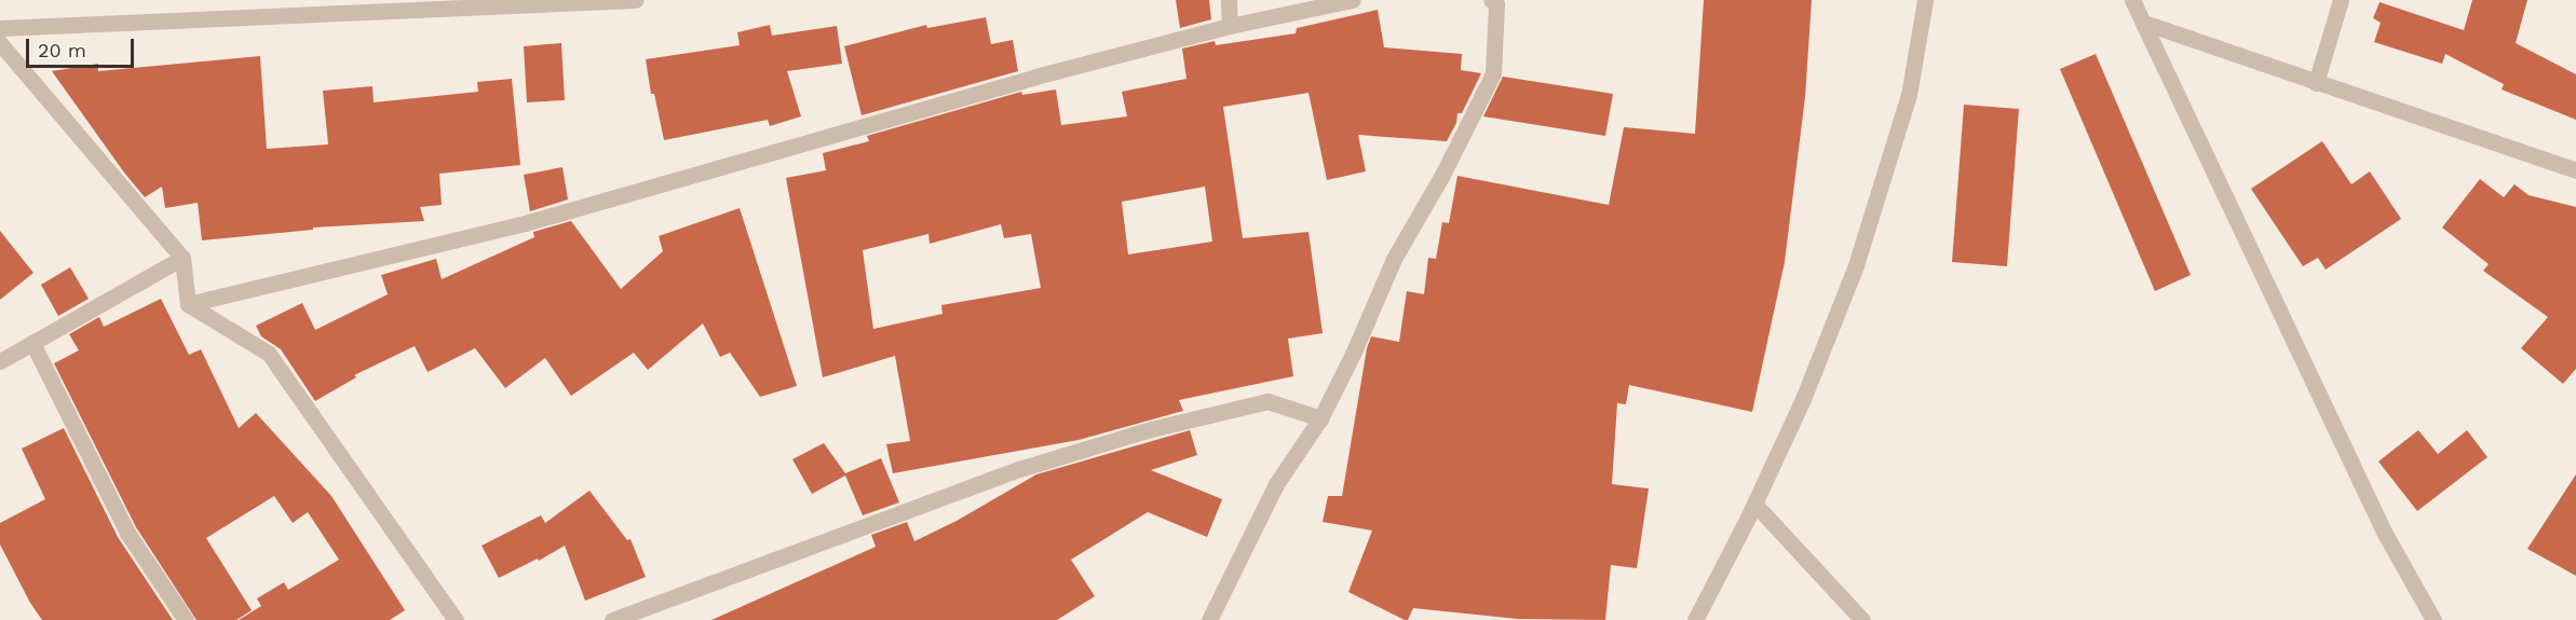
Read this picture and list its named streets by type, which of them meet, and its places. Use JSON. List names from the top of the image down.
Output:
{
  "scale_bar": "20 m"
}
